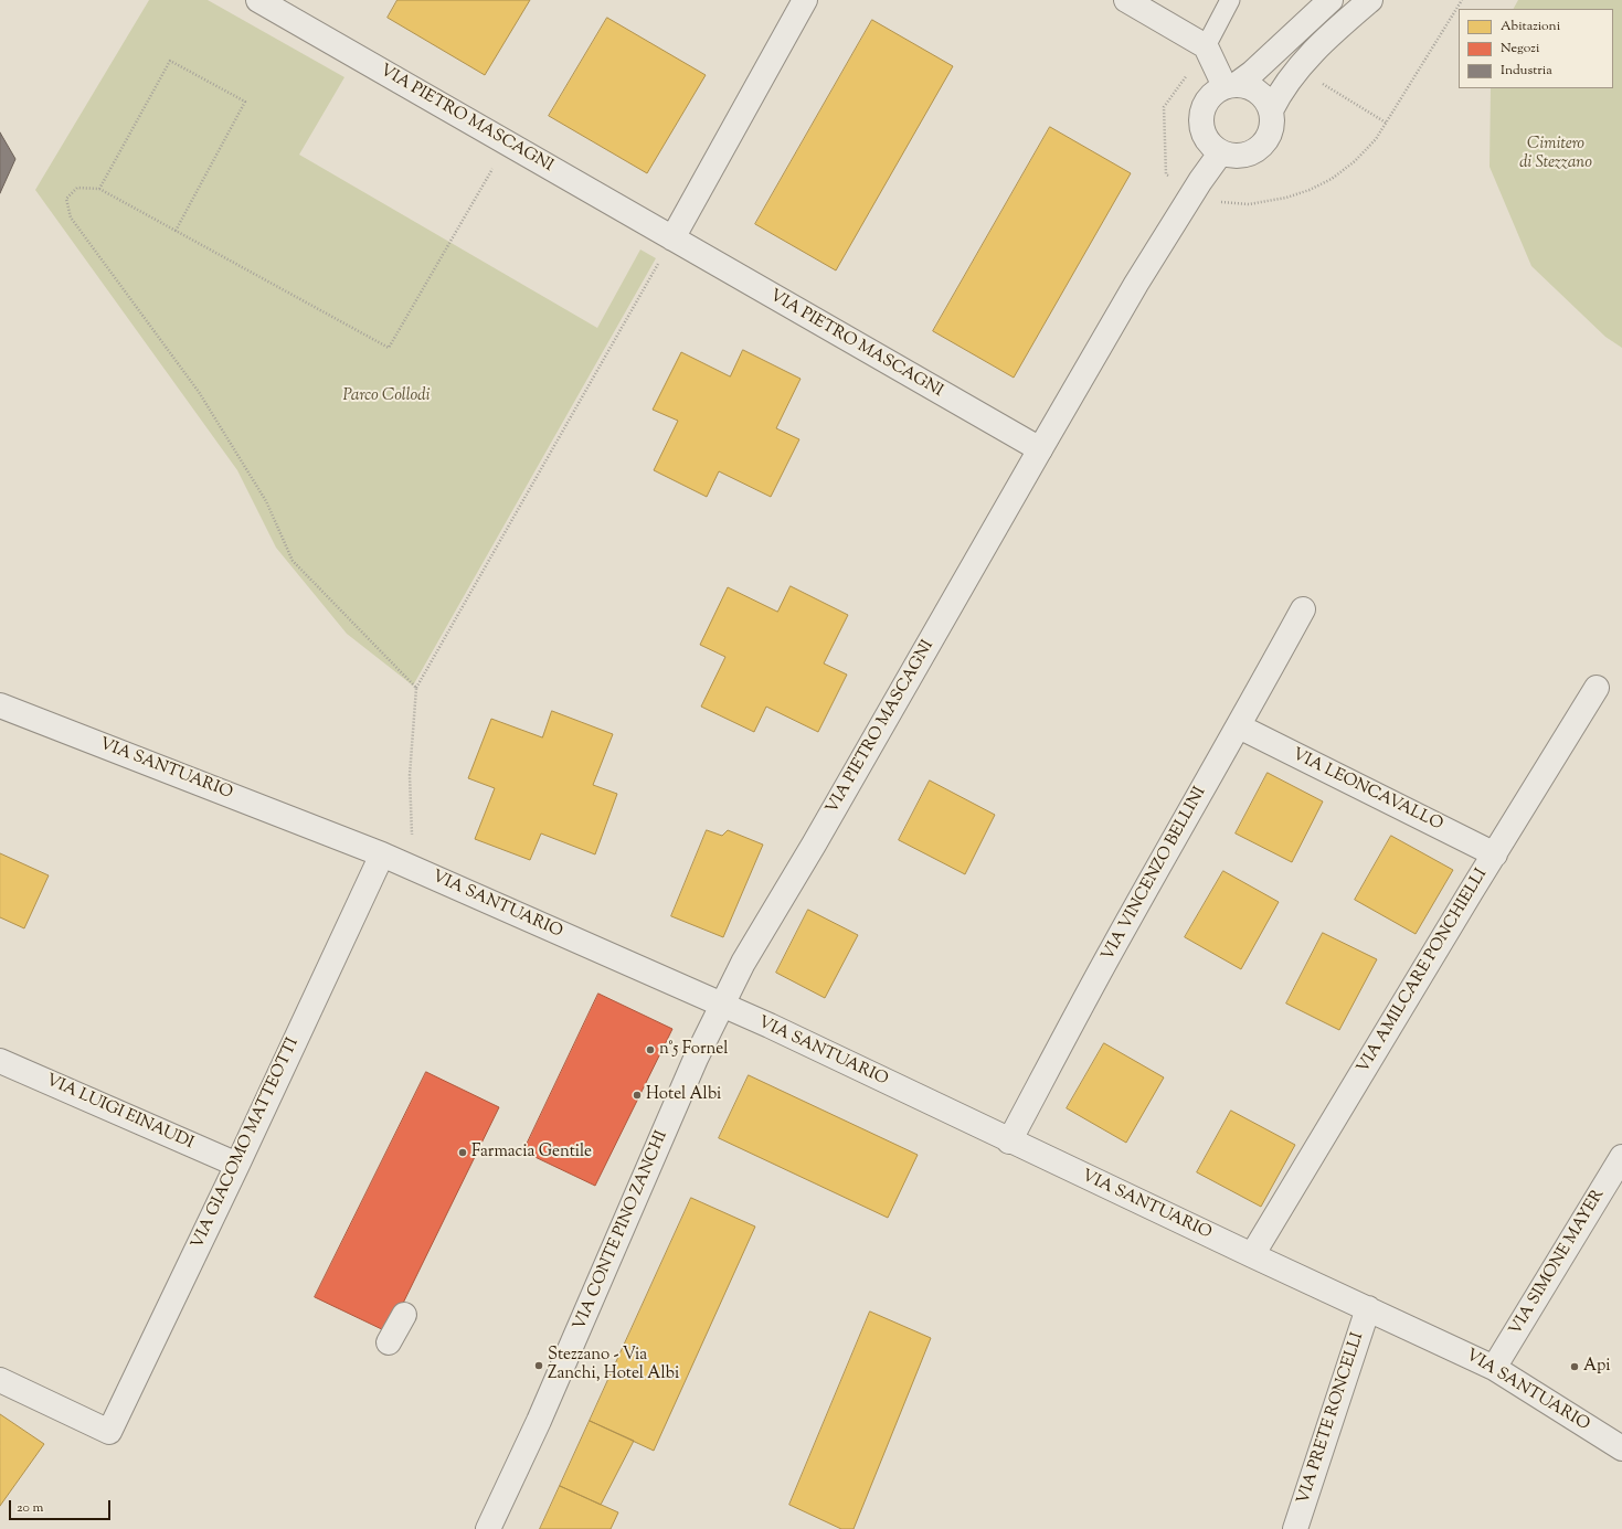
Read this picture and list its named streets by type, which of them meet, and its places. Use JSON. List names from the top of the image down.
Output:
{
  "streets": {
    "street": [
      "VIA PIETRO MASCAGNI",
      "VIA SANTUARIO",
      "VIA LEONCAVALLO",
      "VIA VINCENZO BELLINI",
      "VIA AMILCARE PONCHIELLI",
      "VIA LUIGI EINAUDI",
      "VIA GIACOMO MATTEOTTI",
      "VIA CONTE PINO ZANCHI",
      "VIA SIMONE MAYER",
      "VIA PRETE RONCELLI"
    ]
  },
  "crossings": [
    ["VIA PIETRO MASCAGNI", "VIA SANTUARIO"],
    ["VIA PIETRO MASCAGNI", "VIA CONTE PINO ZANCHI"],
    ["VIA SANTUARIO", "VIA VINCENZO BELLINI"],
    ["VIA SANTUARIO", "VIA AMILCARE PONCHIELLI"],
    ["VIA SANTUARIO", "VIA GIACOMO MATTEOTTI"],
    ["VIA SANTUARIO", "VIA CONTE PINO ZANCHI"],
    ["VIA SANTUARIO", "VIA SIMONE MAYER"],
    ["VIA SANTUARIO", "VIA PRETE RONCELLI"],
    ["VIA LEONCAVALLO", "VIA VINCENZO BELLINI"],
    ["VIA LEONCAVALLO", "VIA AMILCARE PONCHIELLI"],
    ["VIA LUIGI EINAUDI", "VIA GIACOMO MATTEOTTI"]
  ],
  "parks": ["Cimitero di Stezzano", "Parco Collodi"],
  "places": [
    "n°5 Fornel",
    "Hotel Albi",
    "Farmacia Gentile",
    "Stezzano - Via Zanchi, Hotel Albi",
    "Api"
  ],
  "legend": ["Abitazioni", "Negozi", "Industria"],
  "scale_bar": "20 m"
}
